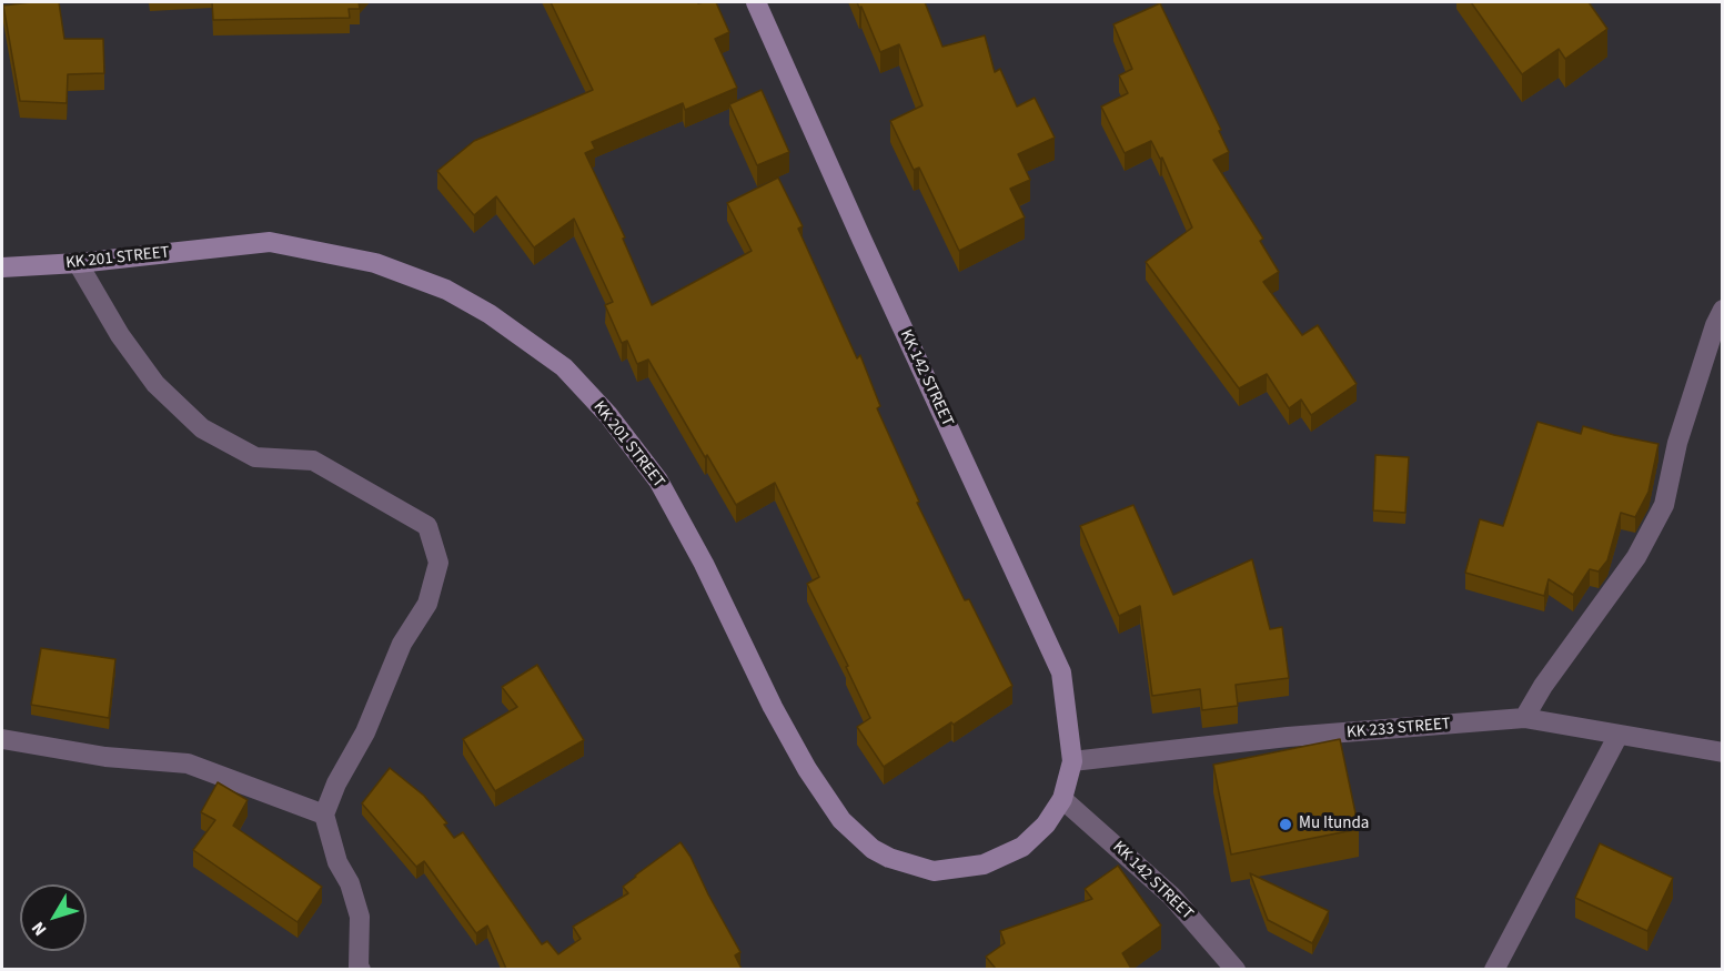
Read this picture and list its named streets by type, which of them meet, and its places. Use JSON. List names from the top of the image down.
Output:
{
  "streets": {
    "main road": ["KK 201 STREET", "KK 142 STREET"],
    "street": ["KK 233 STREET"]
  },
  "crossings": [
    ["KK 201 STREET", "KK 142 STREET"],
    ["KK 201 STREET", "KK 233 STREET"],
    ["KK 142 STREET", "KK 233 STREET"]
  ],
  "places": ["Mu Itunda"],
  "north": "bottom left"
}
